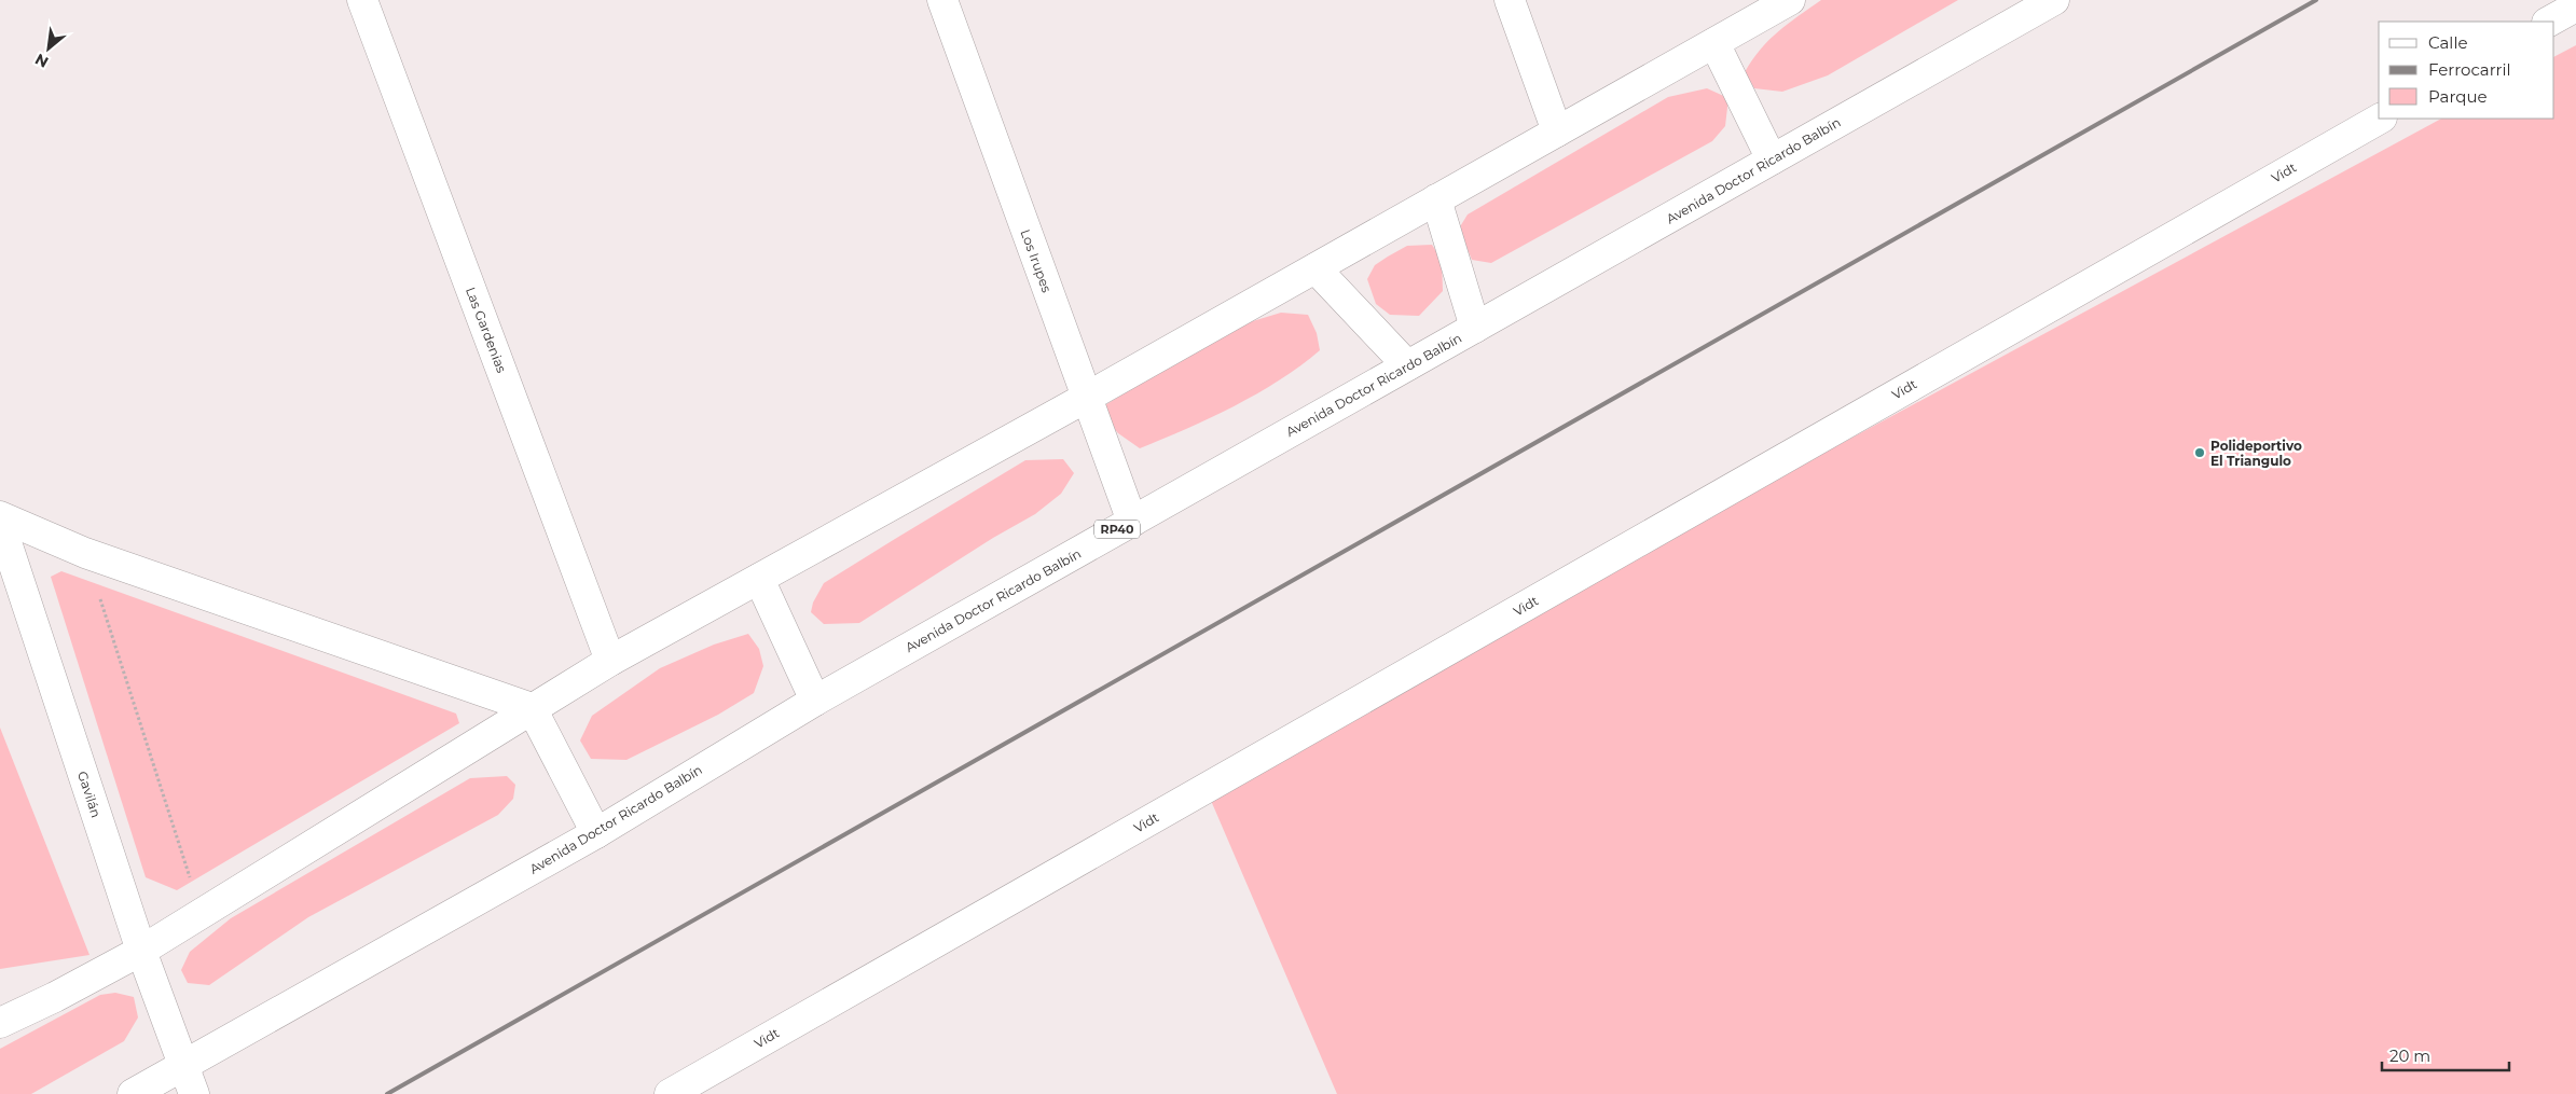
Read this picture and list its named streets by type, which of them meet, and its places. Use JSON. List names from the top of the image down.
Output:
{
  "streets": {
    "street": [
      "Avenida Doctor Ricardo Balbín",
      "Vidt",
      "Los Irupes",
      "Las Gardenias",
      "RP40",
      "Gavilán"
    ]
  },
  "crossings": [
    ["Avenida Doctor Ricardo Balbín", "Los Irupes"],
    ["Avenida Doctor Ricardo Balbín", "Gavilán"]
  ],
  "places": ["Polideportivo El Triangulo"],
  "legend": ["Calle", "Ferrocarril", "Parque"],
  "scale_bar": "20 m",
  "north": "bottom left"
}
